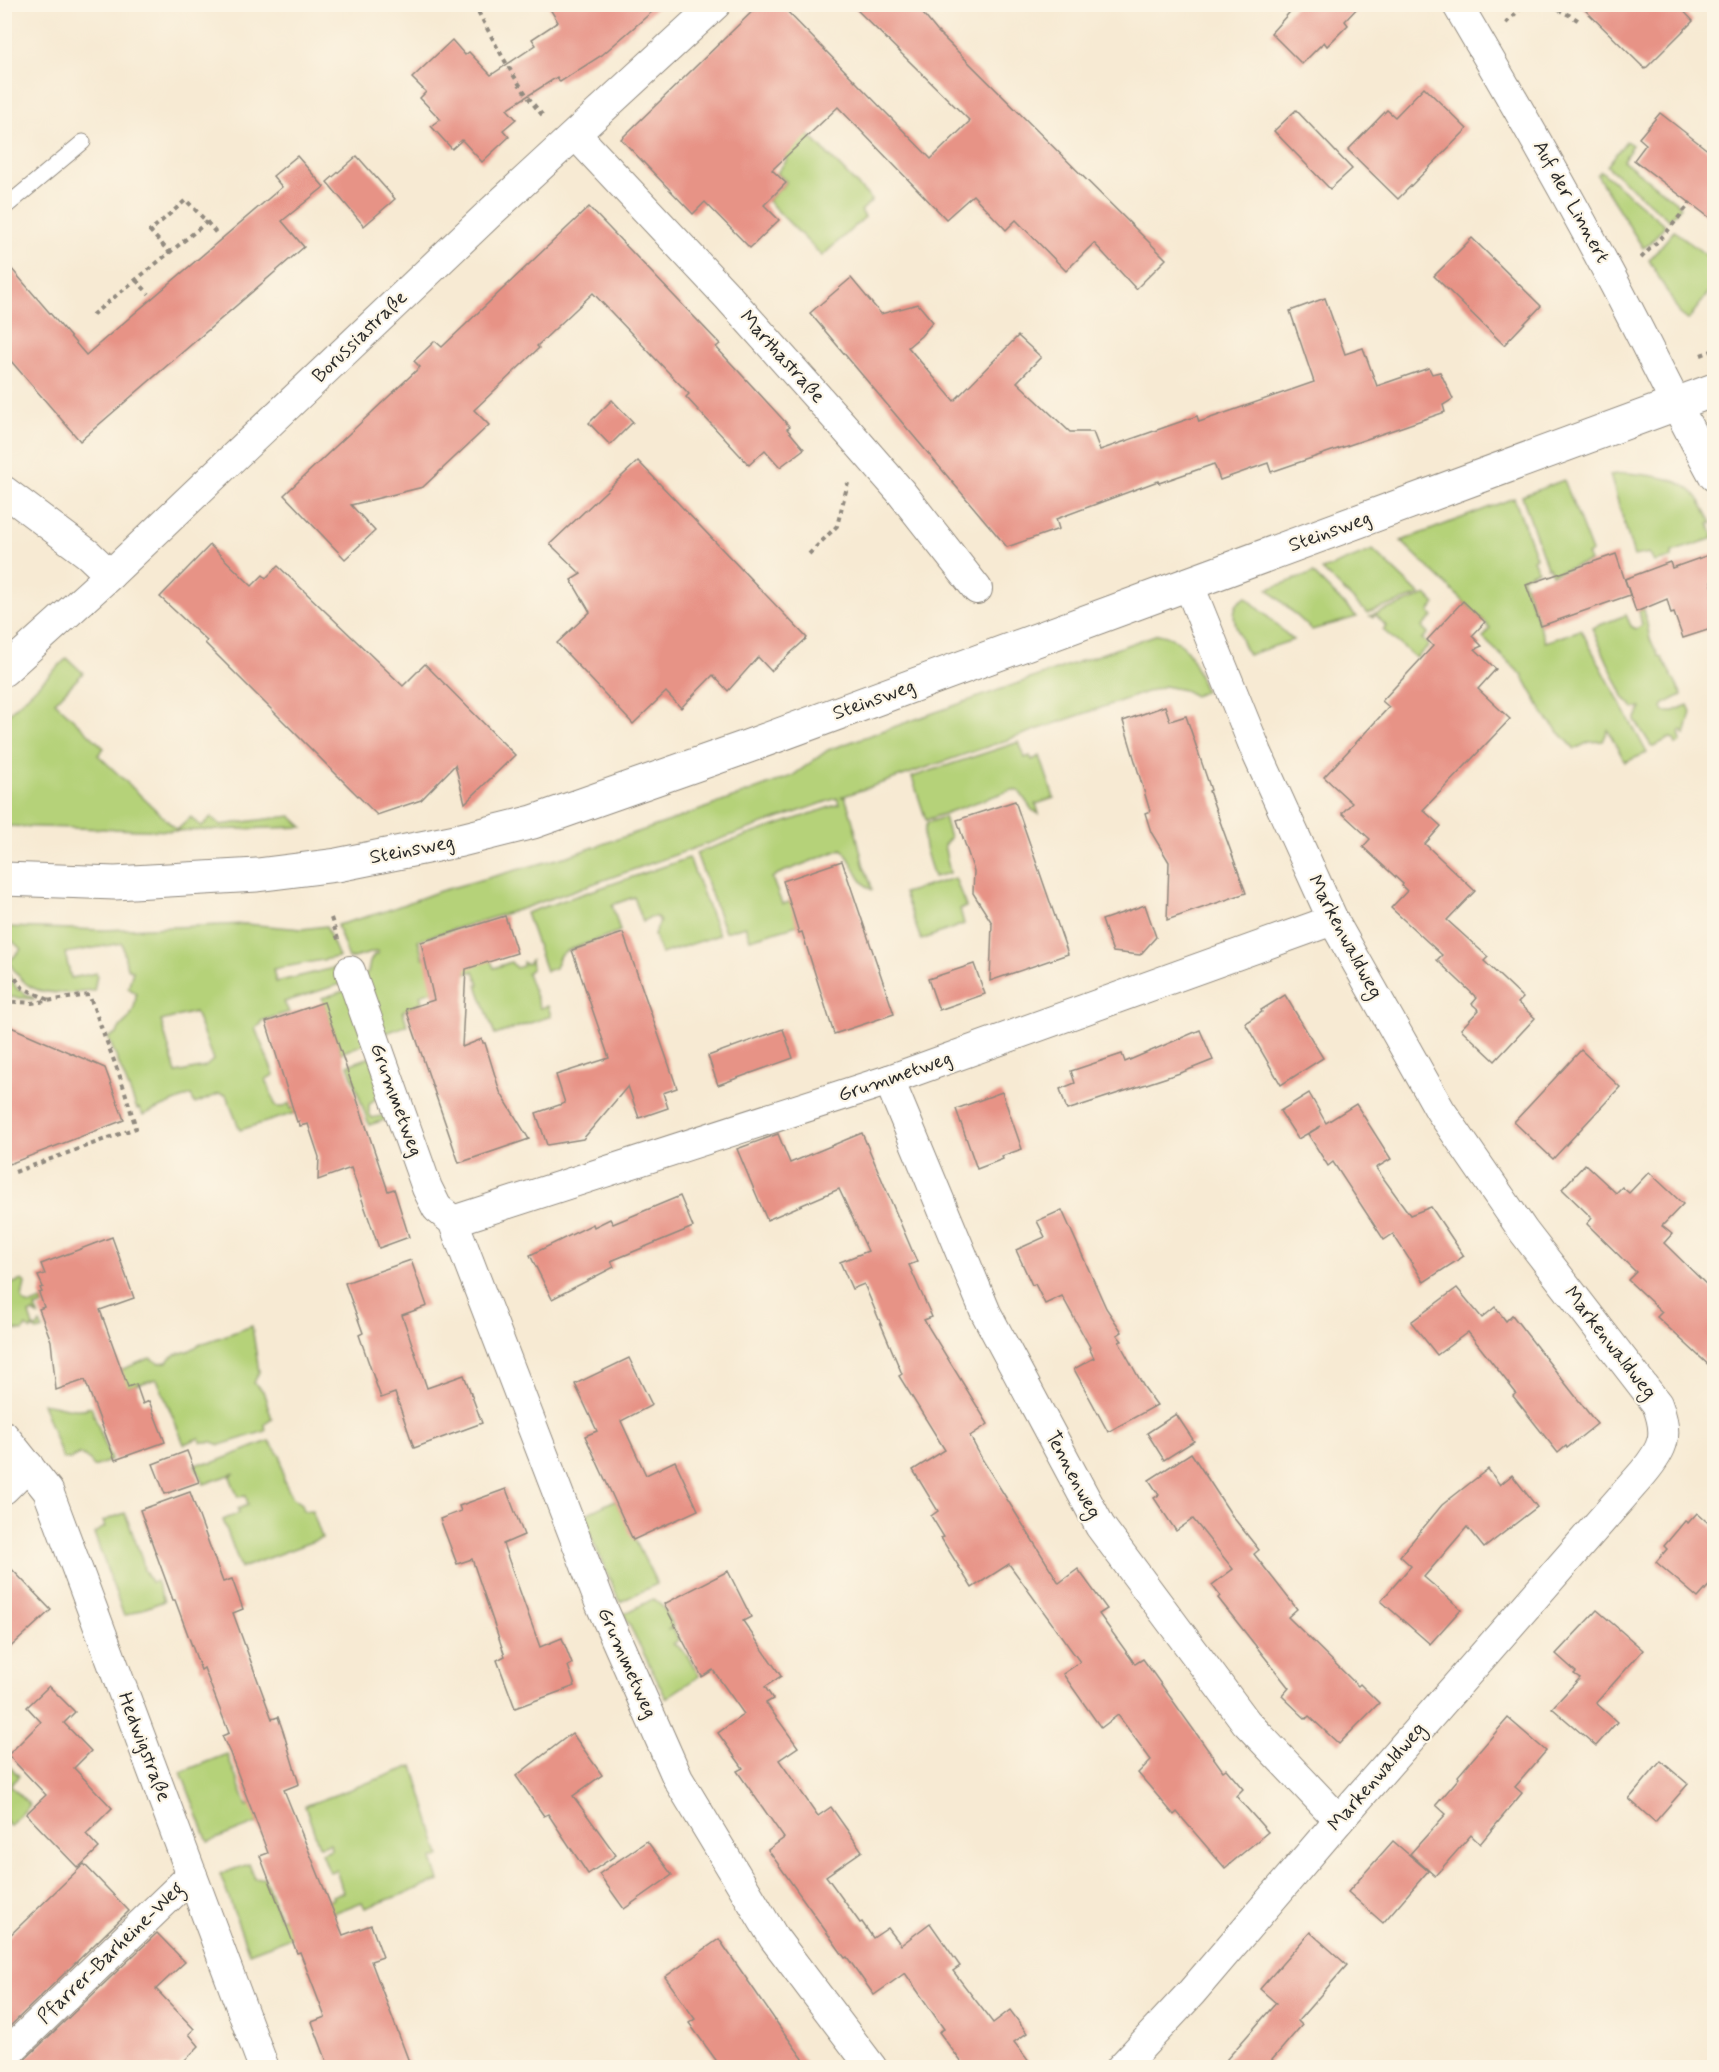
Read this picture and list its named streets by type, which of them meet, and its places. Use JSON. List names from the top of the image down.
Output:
{
  "streets": {
    "main road": ["Steinsweg"],
    "street": [
      "Auf der Linnert",
      "Borussiastraße",
      "Marthastraße",
      "Markenwaldweg",
      "Grummetweg",
      "Tennenweg",
      "Hedwigstraße",
      "Pfarrer-Barheine-Weg"
    ]
  },
  "crossings": [
    ["Auf der Linnert", "Steinsweg"],
    ["Borussiastraße", "Marthastraße"],
    ["Steinsweg", "Markenwaldweg"],
    ["Markenwaldweg", "Grummetweg"],
    ["Markenwaldweg", "Tennenweg"],
    ["Grummetweg", "Tennenweg"],
    ["Hedwigstraße", "Pfarrer-Barheine-Weg"]
  ]
}
